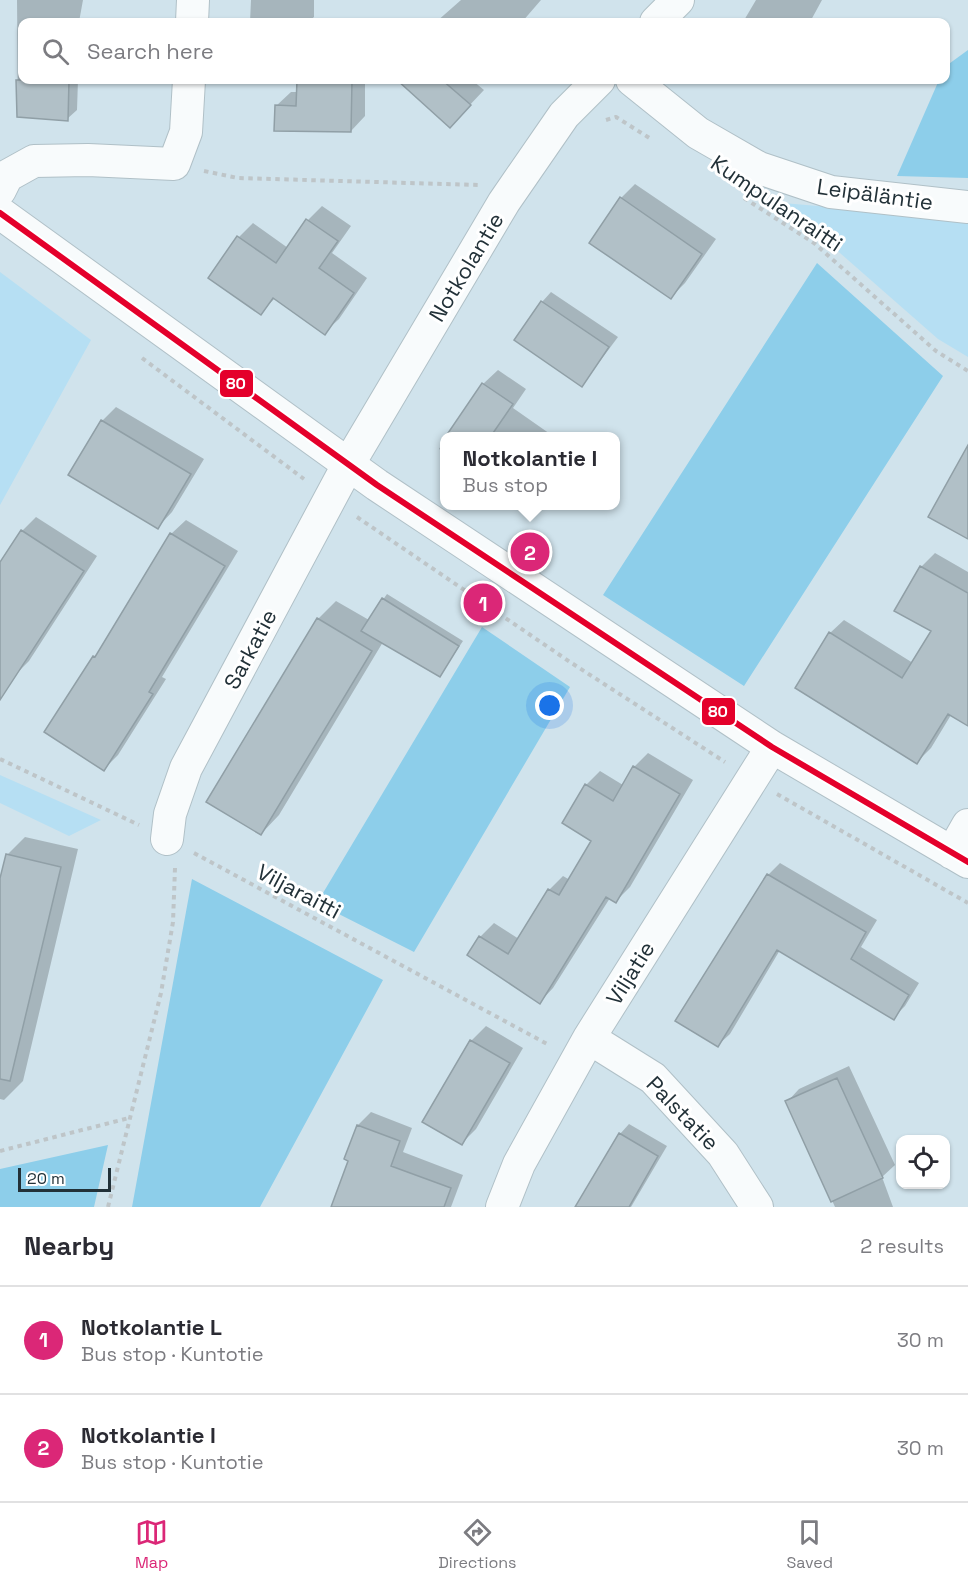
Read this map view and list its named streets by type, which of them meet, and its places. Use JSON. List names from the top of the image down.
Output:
{
  "streets": {
    "street": [
      "Leipäläntie",
      "Notkolantie",
      "Sarkatie",
      "Viljatie",
      "Palstatie"
    ],
    "path": ["Kumpulanraitti", "Viljaraitti"]
  },
  "crossings": [
    ["Notkolantie", "Sarkatie"],
    ["Sarkatie", "Viljaraitti"],
    ["Viljaraitti", "Viljatie"],
    ["Viljaraitti", "Palstatie"],
    ["Viljatie", "Palstatie"]
  ],
  "lines": ["transit line 80"],
  "scale_bar": "20 m",
  "page": {
    "search": "Search here",
    "popup": ["Notkolantie I", "Bus stop"],
    "pins": ["2", "1"],
    "scale": "20 m",
    "heading": ["Nearby", "2 results"],
    "list": [
      {
        "mark": "1",
        "name": "Notkolantie L",
        "note": "Bus stop · Kuntotie",
        "value": "30 m"
      },
      {
        "mark": "2",
        "name": "Notkolantie I",
        "note": "Bus stop · Kuntotie",
        "value": "30 m"
      }
    ],
    "nav": ["Map", "Directions", "Saved"]
  }
}
